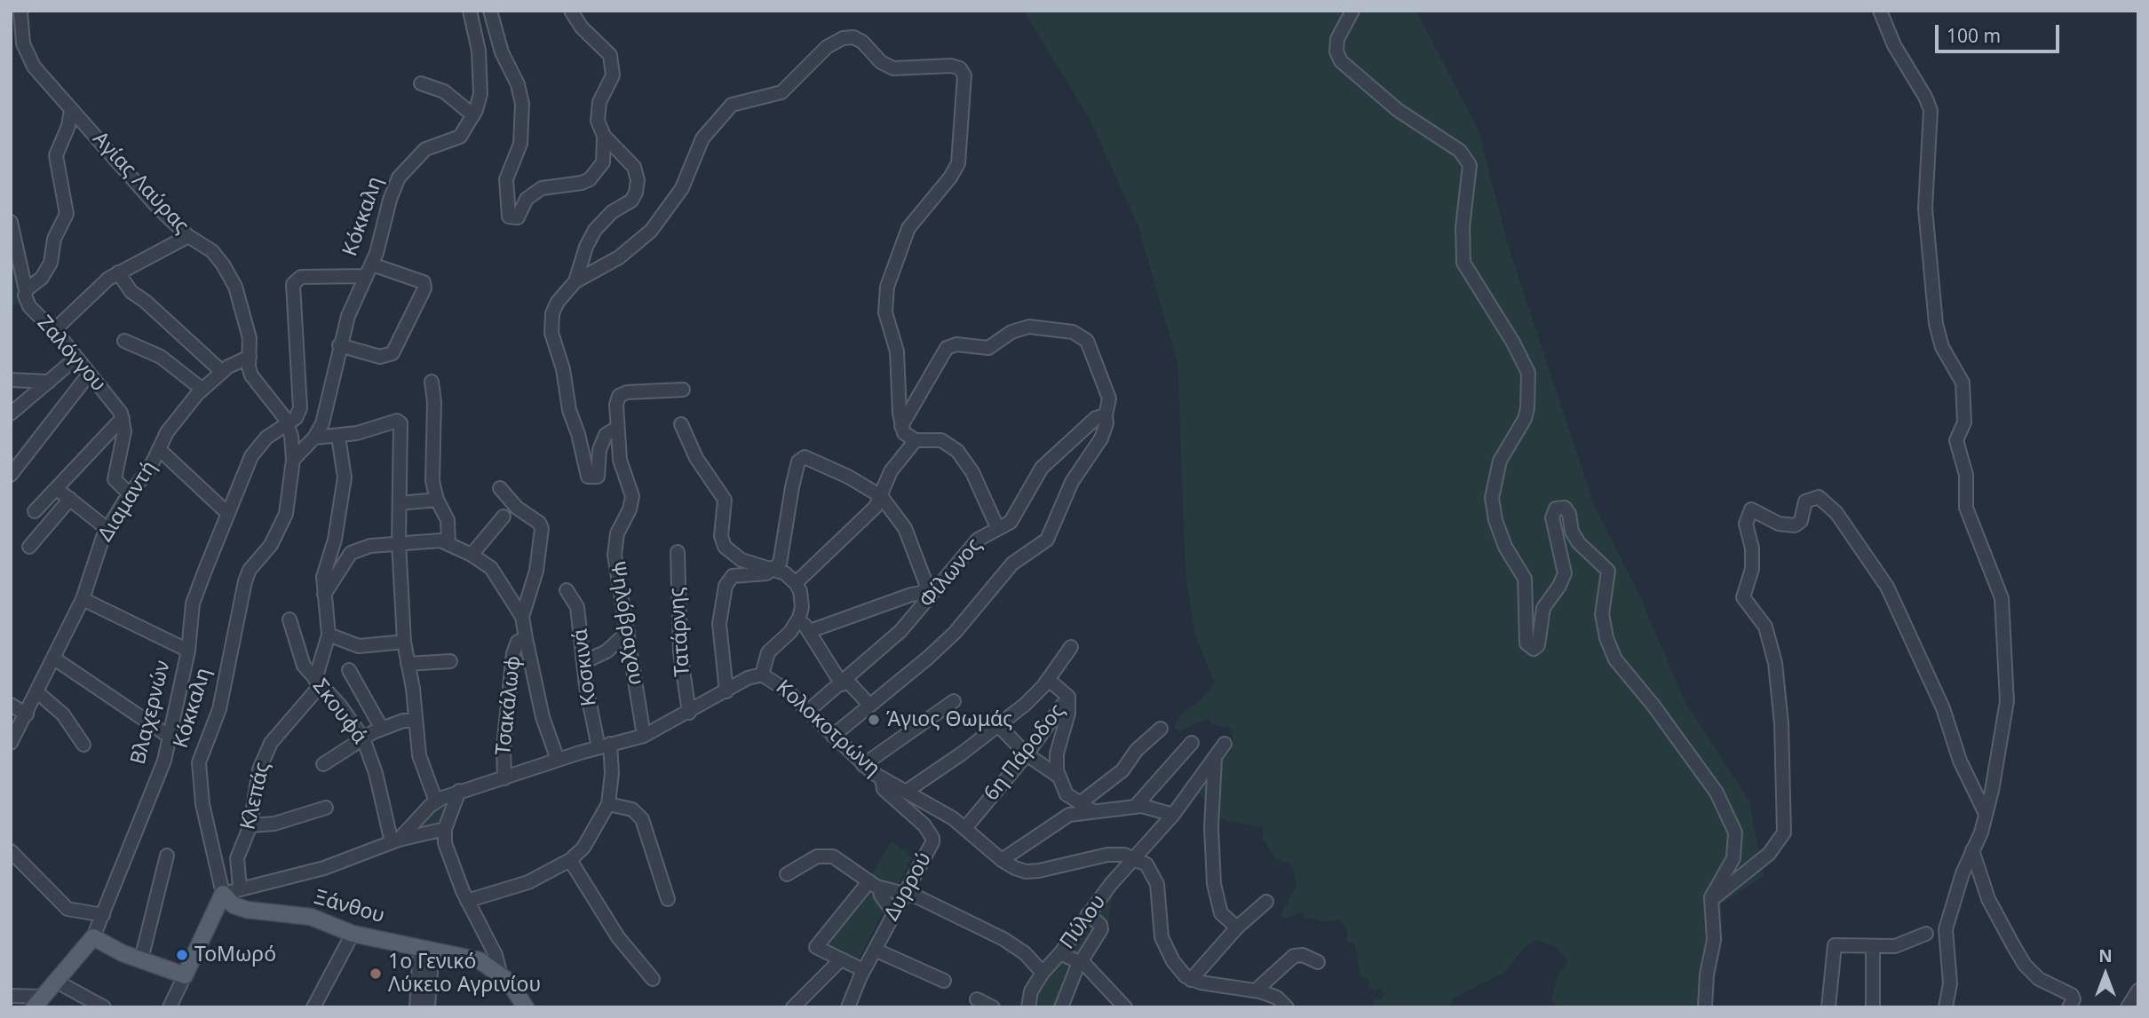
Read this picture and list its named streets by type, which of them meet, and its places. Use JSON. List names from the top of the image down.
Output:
{
  "streets": {
    "main road": ["Βλαχερνών", "Ξάνθου"],
    "street": [
      "Αγίας Λαύρας",
      "Κόκκαλη",
      "Ζαλόγγου",
      "Διαμαντή",
      "Φίλωνος",
      "Ψηλόβραχου",
      "Τατάρνης",
      "Κοσκινά",
      "Τσακάλωφ",
      "Σκουφά",
      "Κολοκοτρώνη",
      "6η Πάροδος",
      "Κλεπάς",
      "Δυρρού",
      "Πύλου"
    ]
  },
  "crossings": [
    ["Αγίας Λαύρας", "Κόκκαλη"],
    ["Αγίας Λαύρας", "Διαμαντή"],
    ["Κόκκαλη", "Διαμαντή"],
    ["Κόκκαλη", "Βλαχερνών"],
    ["Κόκκαλη", "Κολοκοτρώνη"],
    ["Κόκκαλη", "Ξάνθου"],
    ["Φίλωνος", "Κολοκοτρώνη"],
    ["Ψηλόβραχου", "Κολοκοτρώνη"],
    ["Τατάρνης", "Κολοκοτρώνη"],
    ["Κοσκινά", "Κολοκοτρώνη"],
    ["Τσακάλωφ", "Κολοκοτρώνη"],
    ["Σκουφά", "Κολοκοτρώνη"],
    ["Σκουφά", "Κλεπάς"],
    ["Κολοκοτρώνη", "6η Πάροδος"],
    ["Κολοκοτρώνη", "Κλεπάς"],
    ["Κολοκοτρώνη", "Δυρρού"],
    ["Κολοκοτρώνη", "Ξάνθου"],
    ["Κολοκοτρώνη", "Πύλου"]
  ],
  "places": ["Άγιος Θωμάς", "ΤοΜωρό", "1ο Γενικό Λύκειο Αγρινίου"],
  "scale_bar": "100 m",
  "north": "top"
}
